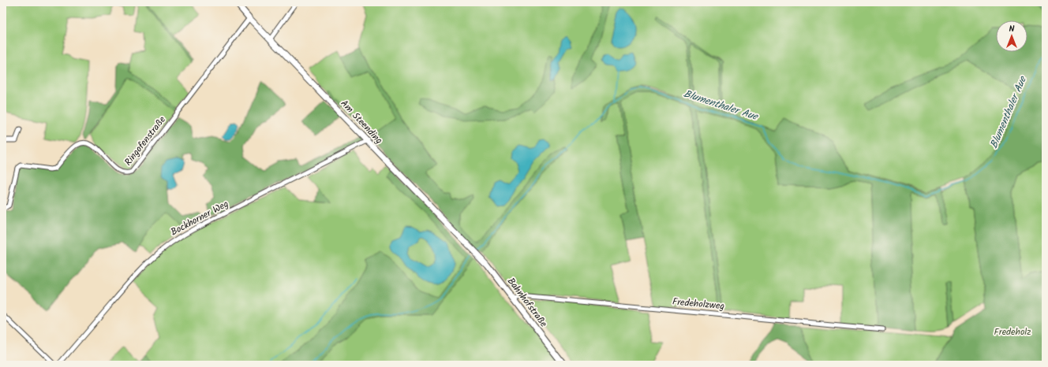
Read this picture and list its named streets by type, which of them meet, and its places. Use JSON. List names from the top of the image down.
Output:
{
  "streets": {
    "street": [
      "Am Steending",
      "Ringofenstraße",
      "Bockhorner Weg",
      "Bahnhofstraße",
      "Fredeholzweg"
    ]
  },
  "crossings": [
    ["Am Steending", "Ringofenstraße"],
    ["Am Steending", "Bockhorner Weg"],
    ["Am Steending", "Bahnhofstraße"],
    ["Bahnhofstraße", "Fredeholzweg"]
  ],
  "water": ["Blumenthaler Aue"],
  "parks": ["Fredeholz"],
  "north": "top"
}
